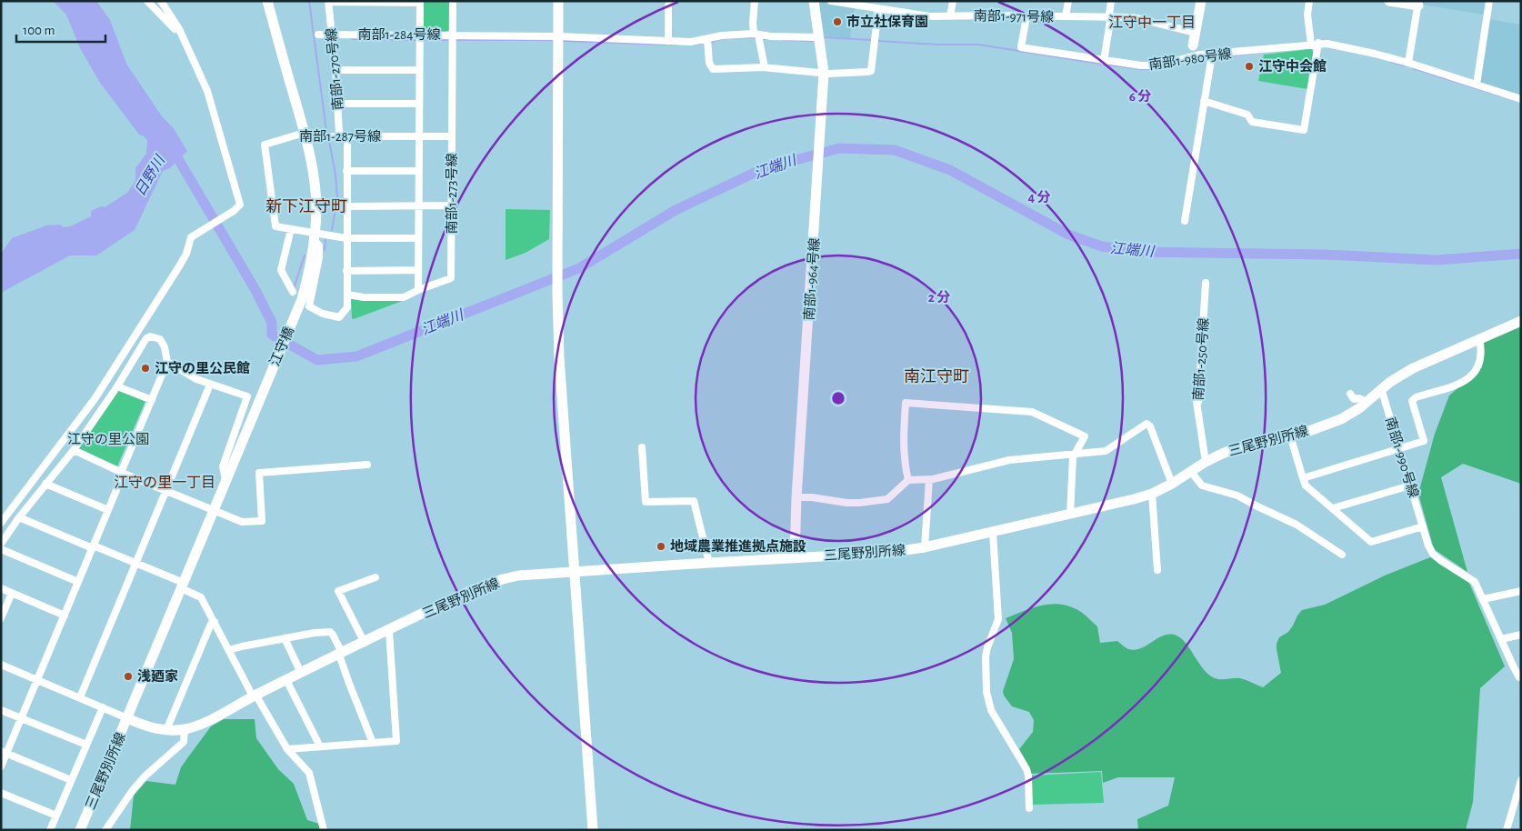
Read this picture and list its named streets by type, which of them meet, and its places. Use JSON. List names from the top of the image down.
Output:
{
  "streets": {
    "street": [
      "南部1-971号線",
      "南部1-284号線",
      "南部1-980号線",
      "南部1-270号線",
      "南部1-287号線",
      "南部1-273号線",
      "南部1-964号線",
      "江守橋",
      "南部1-250号線",
      "三尾野別所線",
      "南部1-990号線"
    ]
  },
  "crossings": [
    ["南部1-971号線", "南部1-980号線"],
    ["南部1-284号線", "南部1-270号線"],
    ["南部1-284号線", "南部1-273号線"],
    ["南部1-284号線", "南部1-964号線"],
    ["南部1-270号線", "南部1-287号線"],
    ["南部1-270号線", "南部1-273号線"],
    ["南部1-270号線", "江守橋"],
    ["南部1-287号線", "南部1-273号線"],
    ["南部1-287号線", "江守橋"],
    ["南部1-964号線", "三尾野別所線"],
    ["江守橋", "三尾野別所線"],
    ["南部1-250号線", "三尾野別所線"],
    ["三尾野別所線", "南部1-990号線"]
  ],
  "districts": [
    "江守中一丁目",
    "新下江守町",
    "南江守町",
    "江守の里一丁目"
  ],
  "water": ["江端川", "日野川"],
  "parks": ["江守の里公園"],
  "places": [
    "市立社保育園",
    "江守中会館",
    "江守の里公民館",
    "地域農業推進拠点施設",
    "浅廼家"
  ],
  "scale_bar": "100 m",
  "rings": ["6 分", "4 分", "2 分"]
}
